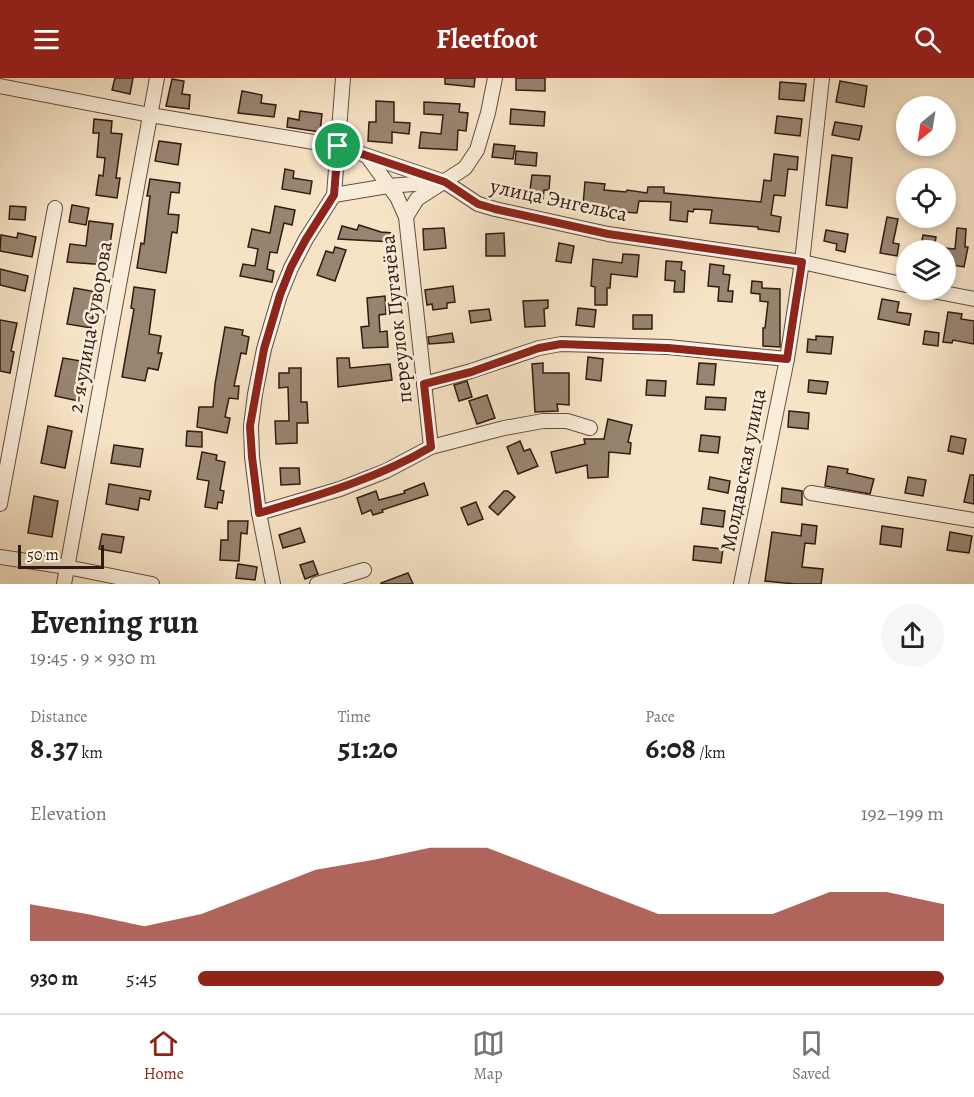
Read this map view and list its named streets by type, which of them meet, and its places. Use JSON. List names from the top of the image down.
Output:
{
  "streets": {
    "street": [
      "улица Энгельса",
      "переулок Пугачёва",
      "2-я улица Суворова",
      "Молдавская улица"
    ]
  },
  "crossings": [
    ["улица Энгельса", "переулок Пугачёва"],
    ["улица Энгельса", "2-я улица Суворова"],
    ["улица Энгельса", "Молдавская улица"]
  ],
  "scale_bar": "50 m",
  "north": "bottom left",
  "page": {
    "header": "Fleetfoot",
    "scale": "50 m",
    "heading": ["Evening run", "19:45 · 9 × 930 m"],
    "stats": [
      ["Distance", "8.37 km"],
      ["Time", "51:20"],
      ["Pace", "6:08 /km"]
    ],
    "chart": ["Elevation", "192–199 m"],
    "list": [
      {
        "name": "930 m",
        "note": "5:45"
      }
    ],
    "tabs": ["Home", "Map", "Saved"]
  }
}
